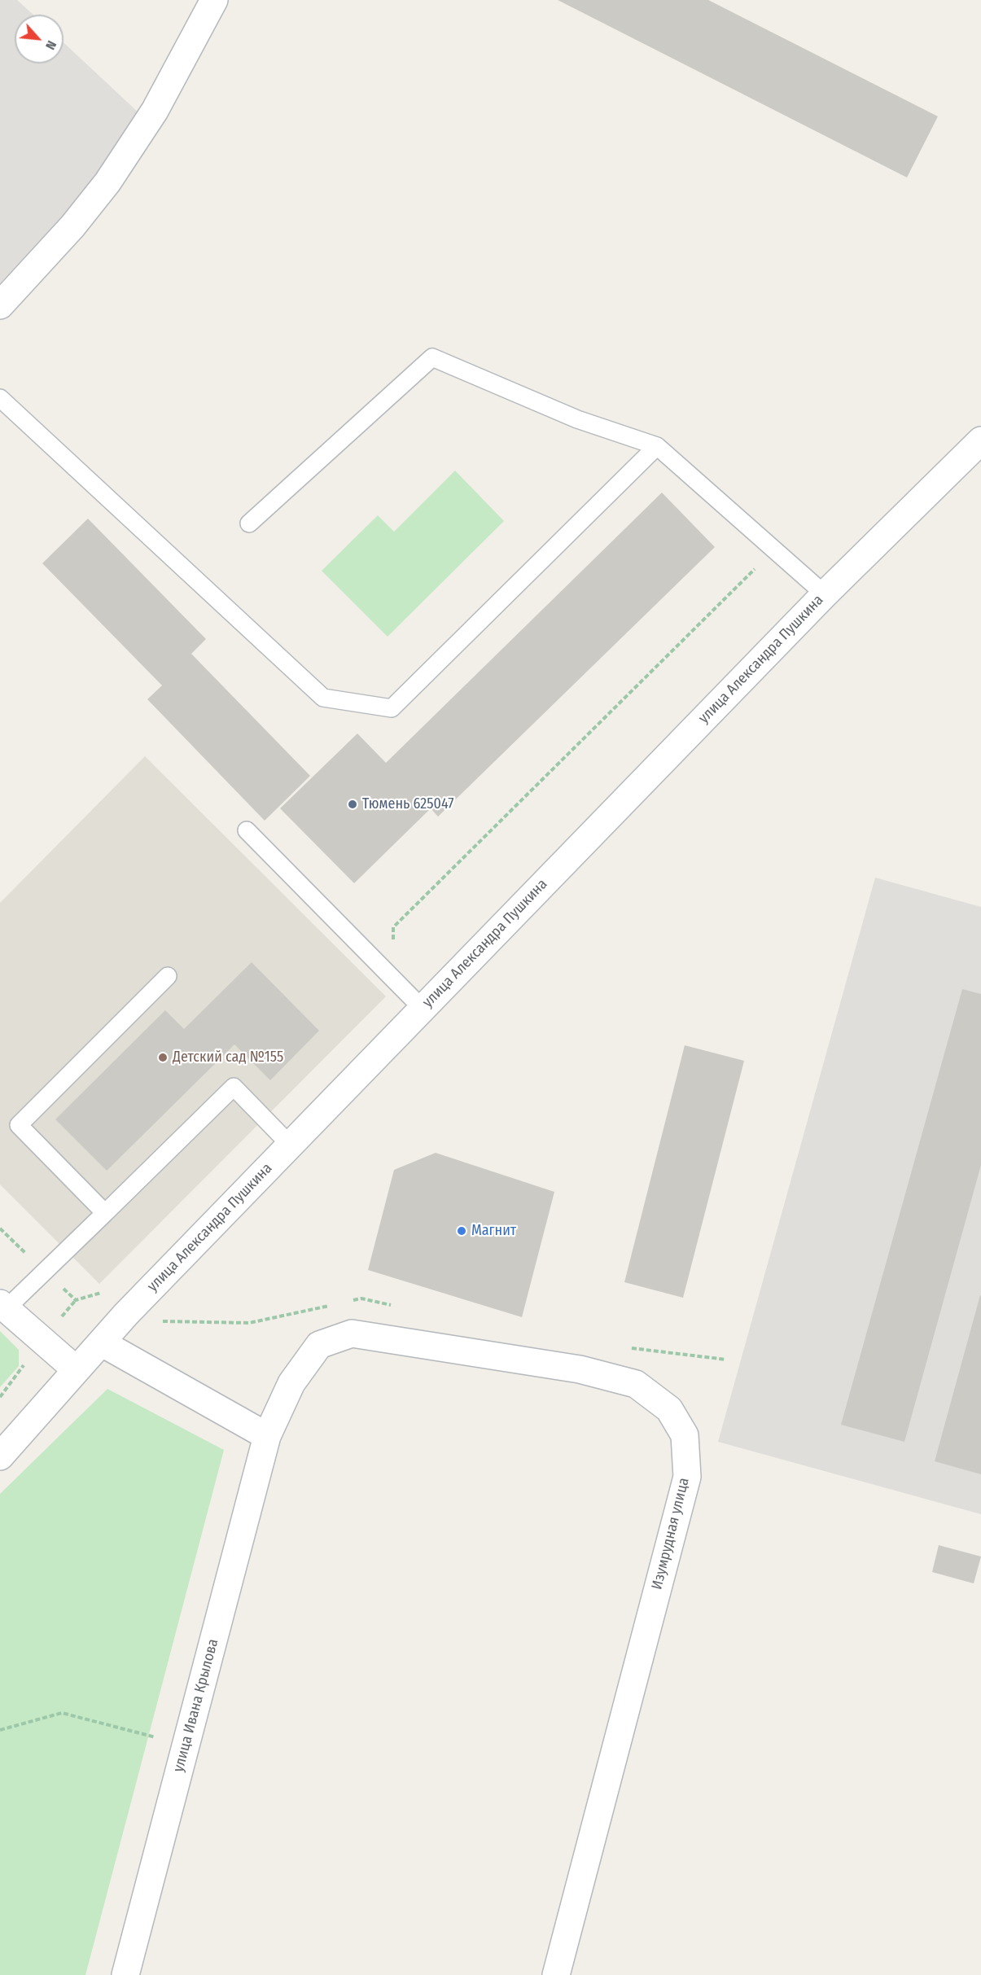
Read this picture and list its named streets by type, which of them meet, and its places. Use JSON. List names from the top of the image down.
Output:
{
  "streets": {
    "street": ["улица Александра Пушкина", "Изумрудная улица", "улица Ивана Крылова"]
  },
  "crossings": [
    ["Изумрудная улица", "улица Ивана Крылова"]
  ],
  "places": ["Тюмень 625047", "Детский сад №155", "Магнит"],
  "north": "bottom right"
}
